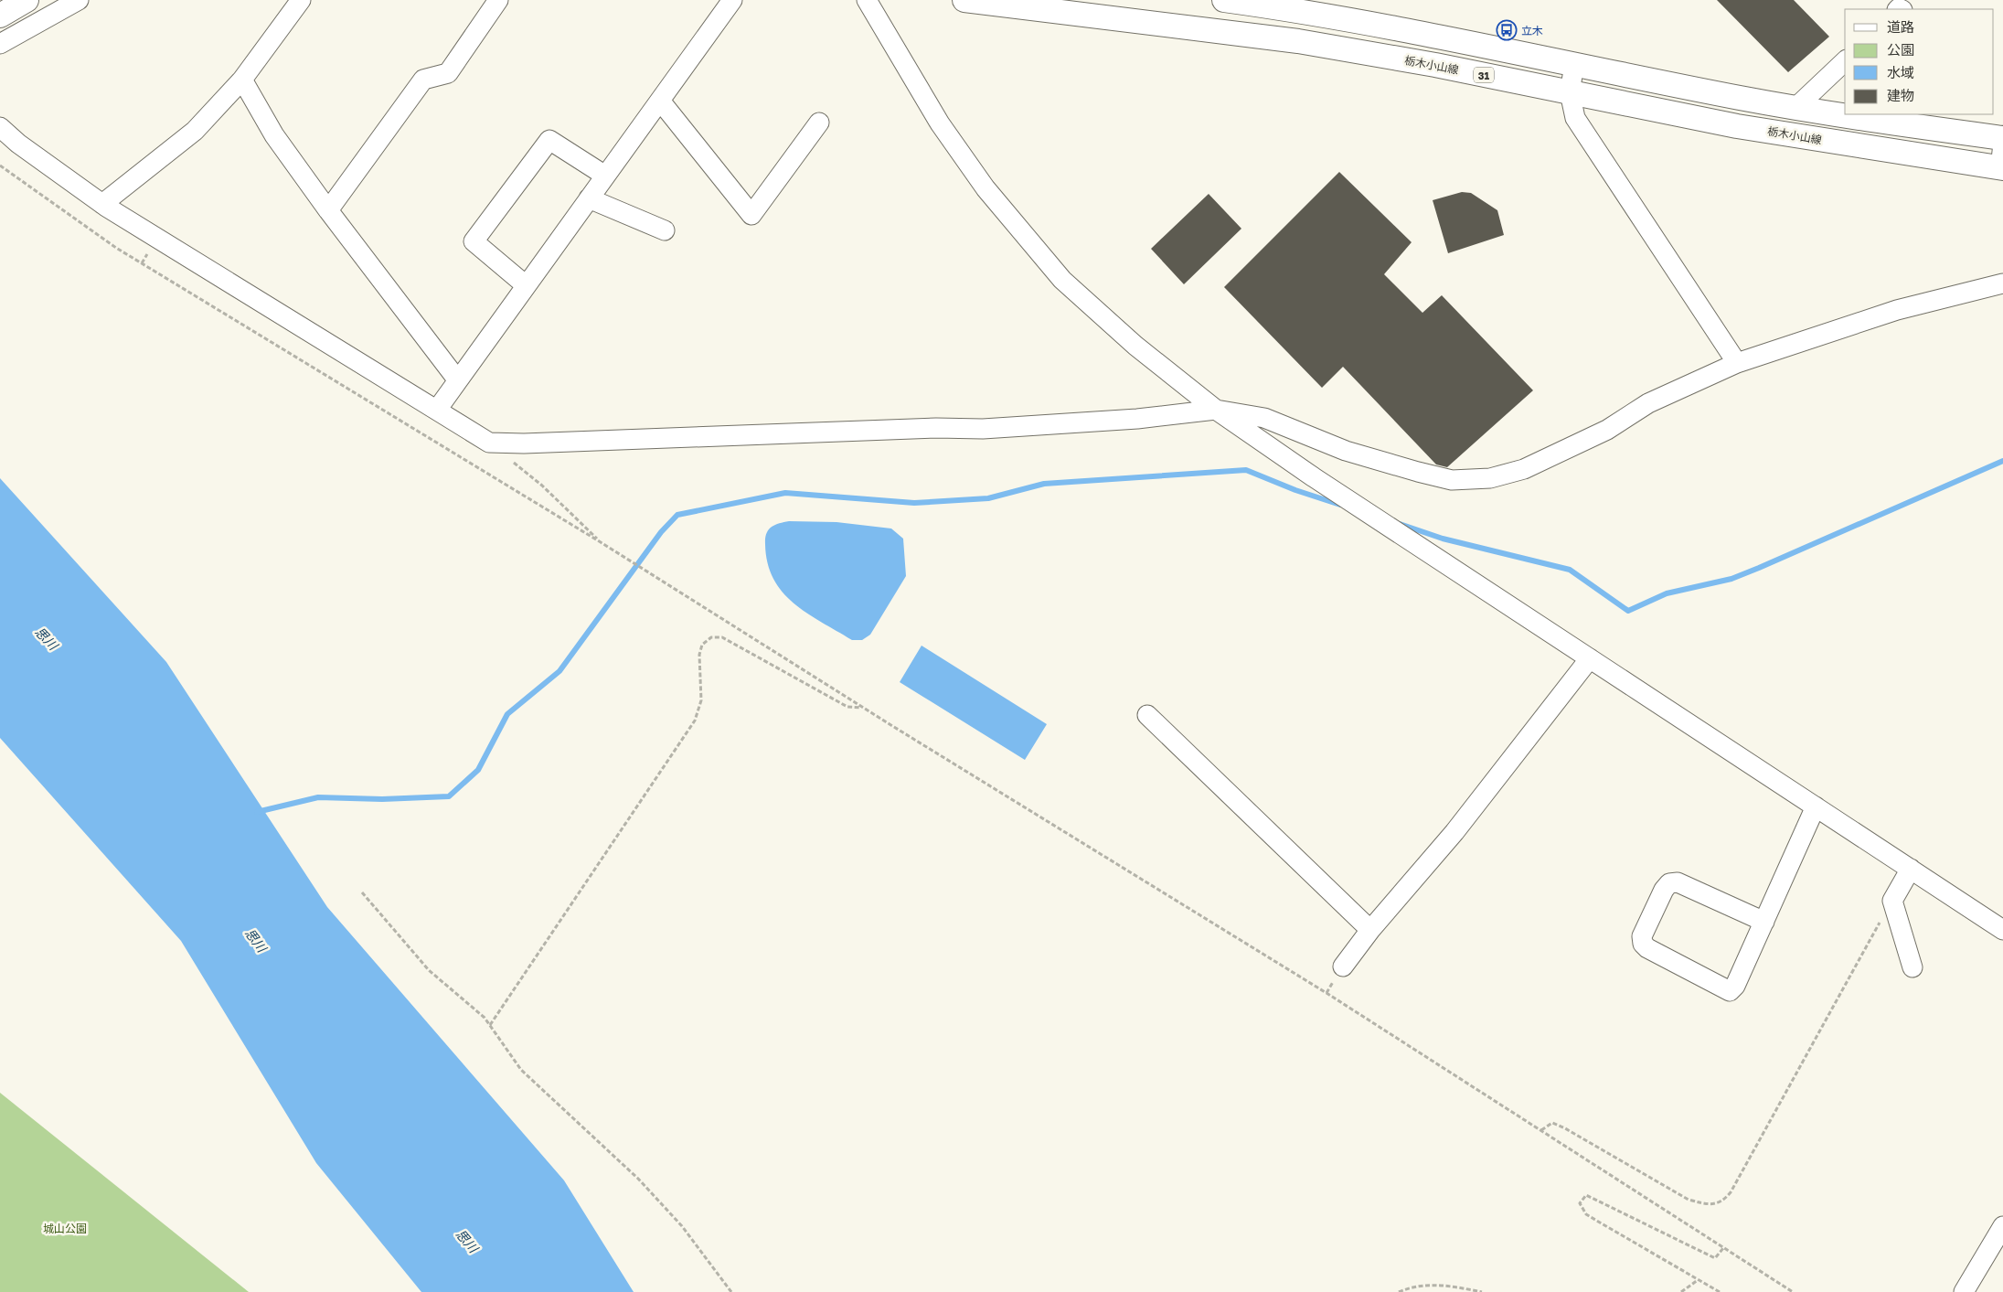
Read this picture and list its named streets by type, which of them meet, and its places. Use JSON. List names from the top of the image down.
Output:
{
  "streets": {
    "main road": ["栃木小山線", "31"]
  },
  "water": ["思川"],
  "parks": ["城山公園"],
  "places": {
    "bus stop": ["立木"]
  },
  "legend": [
    "道路",
    "公園",
    "水域",
    "建物"
  ]
}
